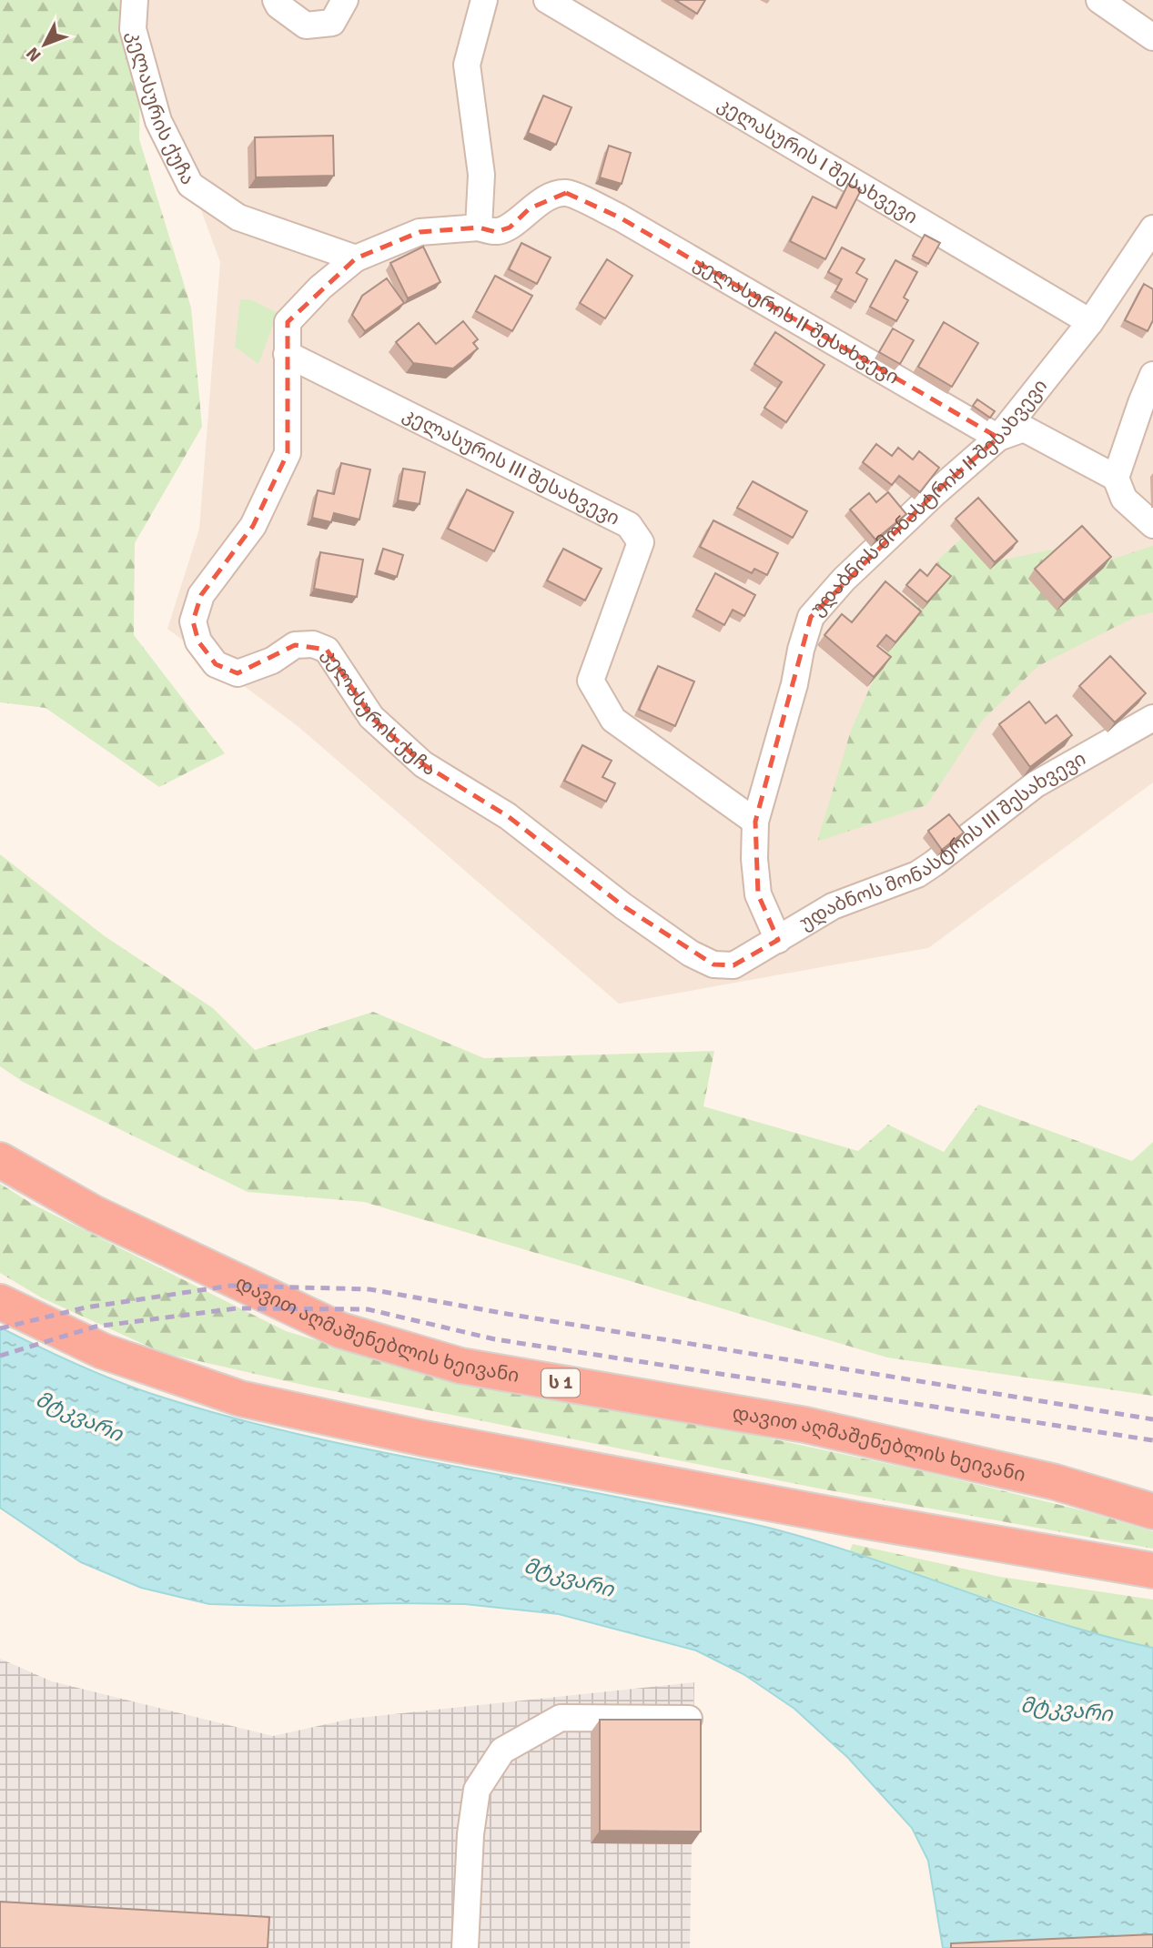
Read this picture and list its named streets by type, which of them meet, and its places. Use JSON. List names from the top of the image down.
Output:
{
  "streets": {
    "highway": ["დავით აღმაშენებლის ხეივანი", "ს 1"],
    "street": [
      "კელასურის ქუჩა",
      "კელასურის I შესახვევი",
      "კელასურის II შესახვევი",
      "კელასურის III შესახვევი",
      "უდაბნოს მონასტრის II შესახვევი",
      "უდაბნოს მონასტრის III შესახვევი"
    ]
  },
  "crossings": [
    ["კელასურის ქუჩა", "კელასურის II შესახვევი"],
    ["კელასურის ქუჩა", "კელასურის III შესახვევი"],
    ["კელასურის ქუჩა", "უდაბნოს მონასტრის III შესახვევი"],
    ["კელასურის I შესახვევი", "უდაბნოს მონასტრის II შესახვევი"],
    ["კელასურის II შესახვევი", "უდაბნოს მონასტრის II შესახვევი"],
    ["კელასურის III შესახვევი", "უდაბნოს მონასტრის II შესახვევი"],
    ["უდაბნოს მონასტრის II შესახვევი", "უდაბნოს მონასტრის III შესახვევი"]
  ],
  "water": ["მტკვარი"],
  "north": "bottom left"
}
